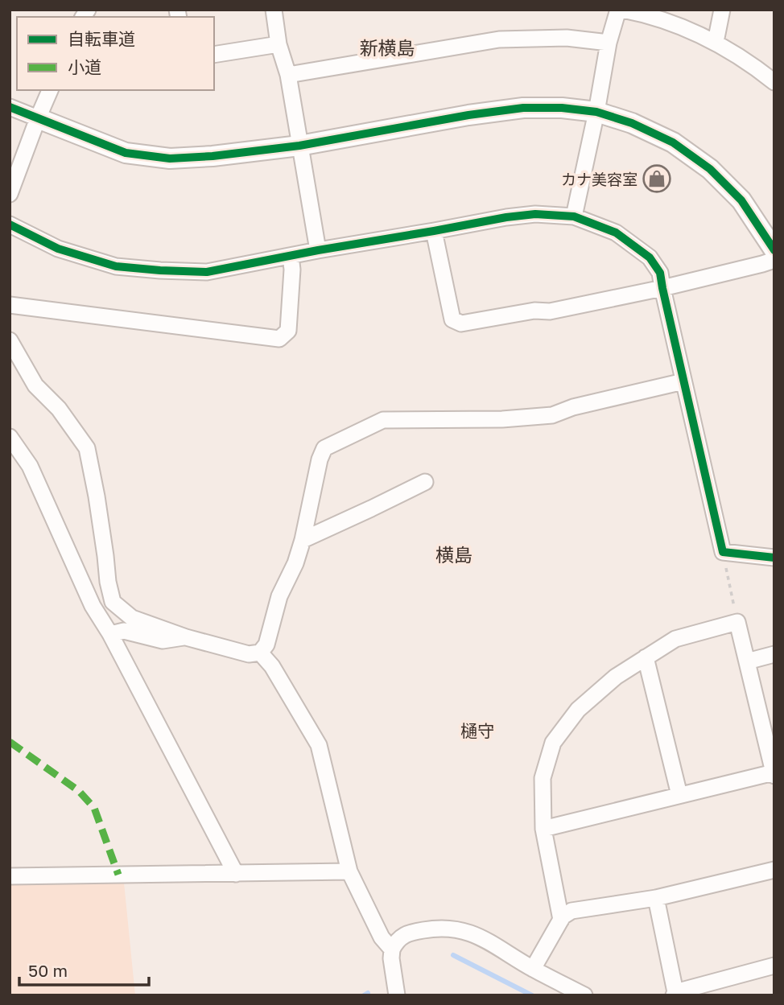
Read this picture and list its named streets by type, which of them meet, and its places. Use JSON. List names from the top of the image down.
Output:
{
  "districts": ["新横島", "横島", "樋守"],
  "places": {
    "shop": ["カナ美容室"]
  },
  "legend": ["自転車道", "小道"],
  "scale_bar": "50 m"
}
